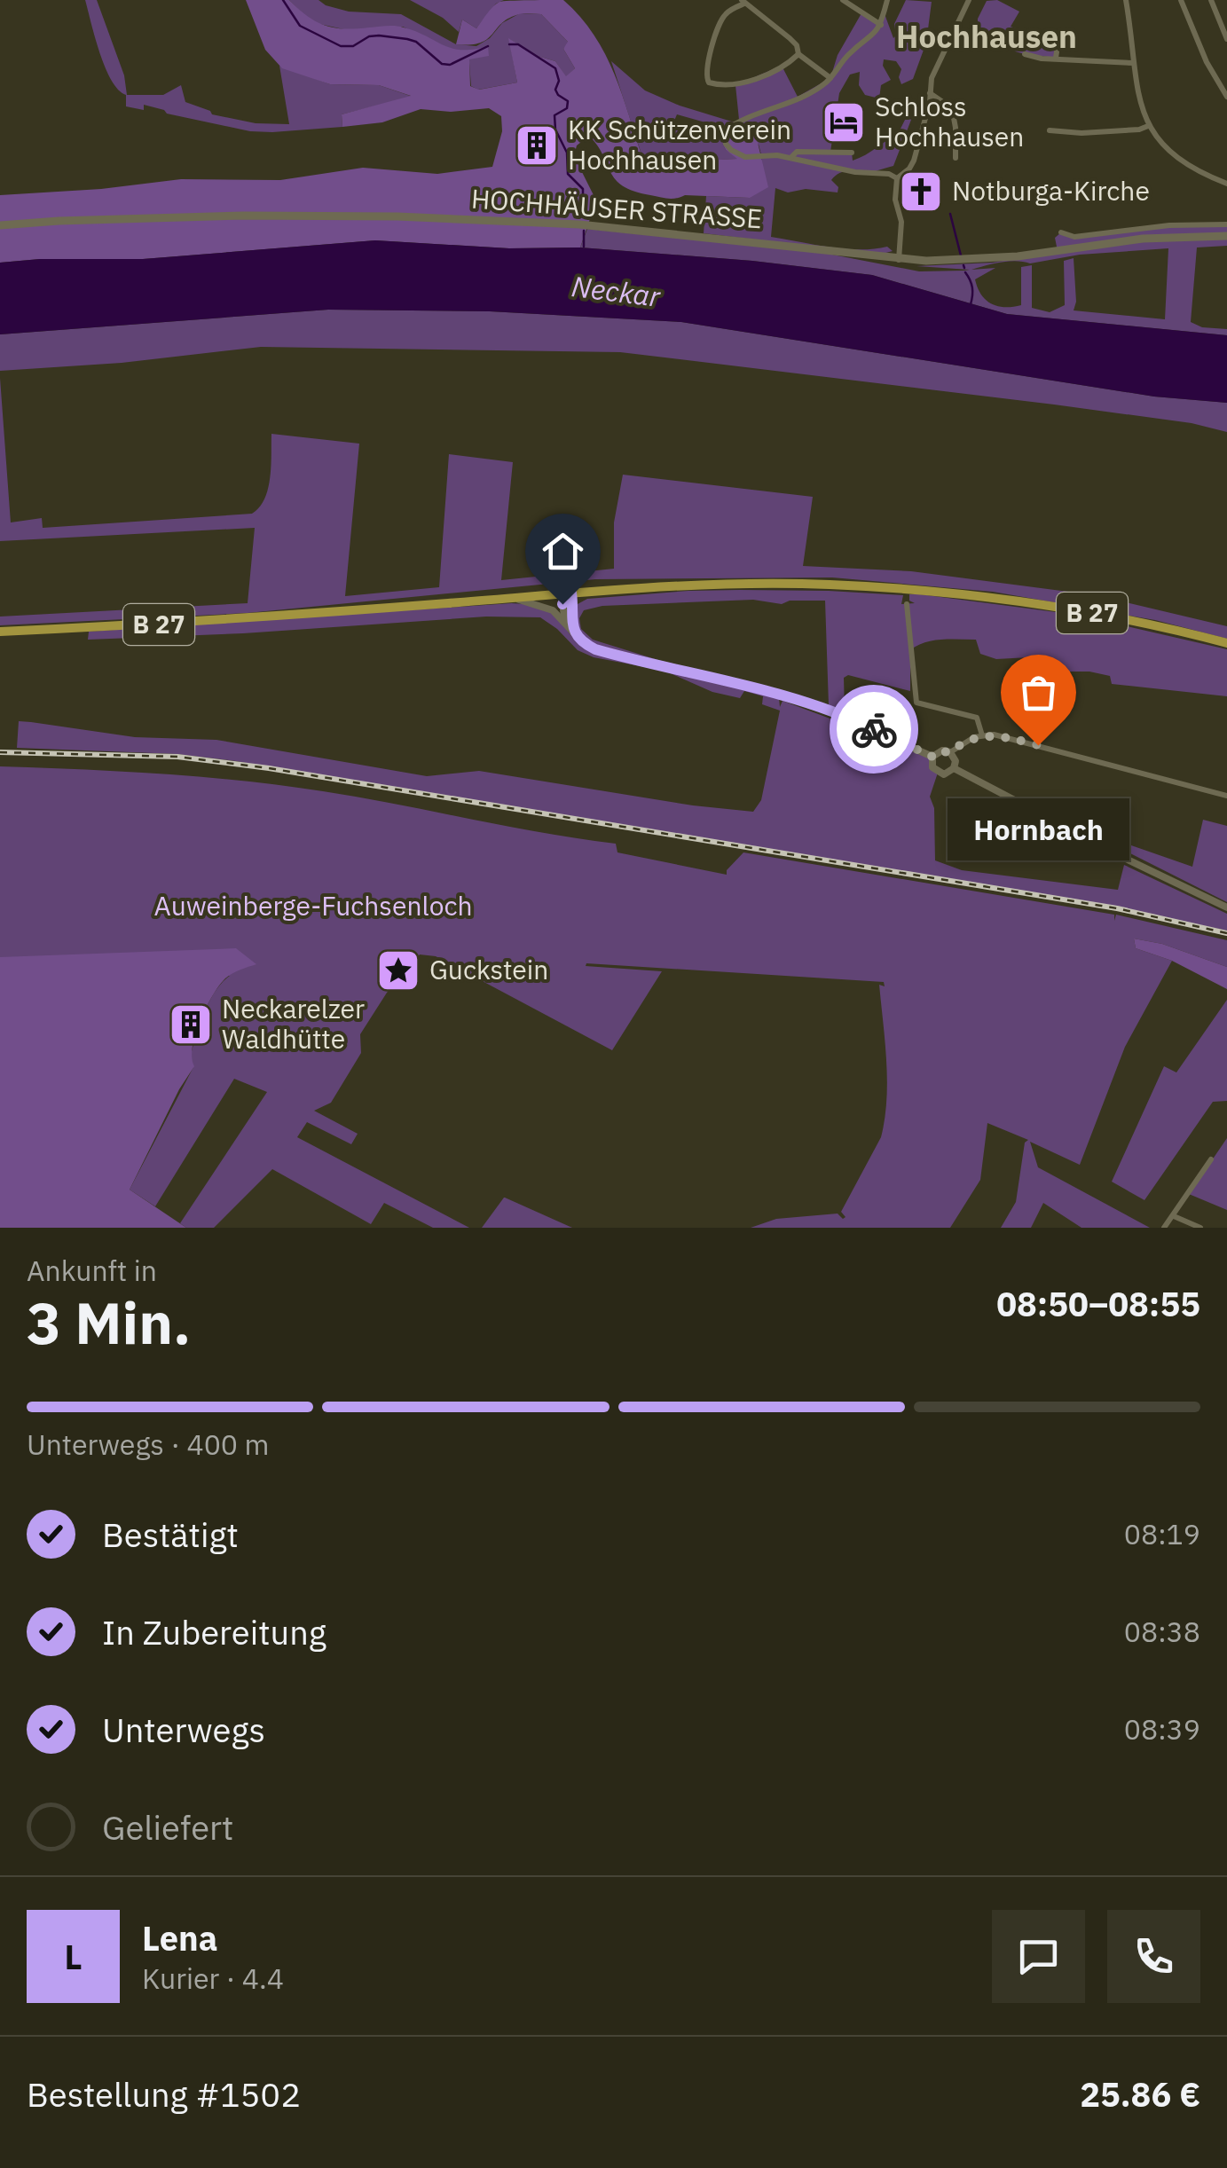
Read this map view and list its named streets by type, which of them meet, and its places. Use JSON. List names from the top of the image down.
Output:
{
  "streets": {
    "main road": ["HOCHHÄUSER STRASSE", "B 27"]
  },
  "districts": ["Hochhausen"],
  "water": ["Neckar"],
  "parks": ["Auweinberge-Fuchsenloch"],
  "places": {
    "hotel": ["Schloss Hochhausen"],
    "building": ["KK Schützenverein Hochhausen", "Neckarelzer Waldhütte"],
    "church": ["Notburga-Kirche"],
    "other": ["Hornbach"],
    "place": ["Guckstein"]
  },
  "page": {
    "bubble": "Hornbach",
    "heading": ["3 Min.", "Ankunft in", "08:50–08:55"],
    "panel": [
      "Lena",
      "Kurier · 4.4",
      "Bestellung #1502",
      "25.86 €"
    ],
    "bar": "Unterwegs · 400 m",
    "list": [
      ["Bestätigt", "08:19"],
      ["In Zubereitung", "08:38"],
      ["Unterwegs", "08:39"],
      "Geliefert"
    ],
    "round": "L"
  }
}
